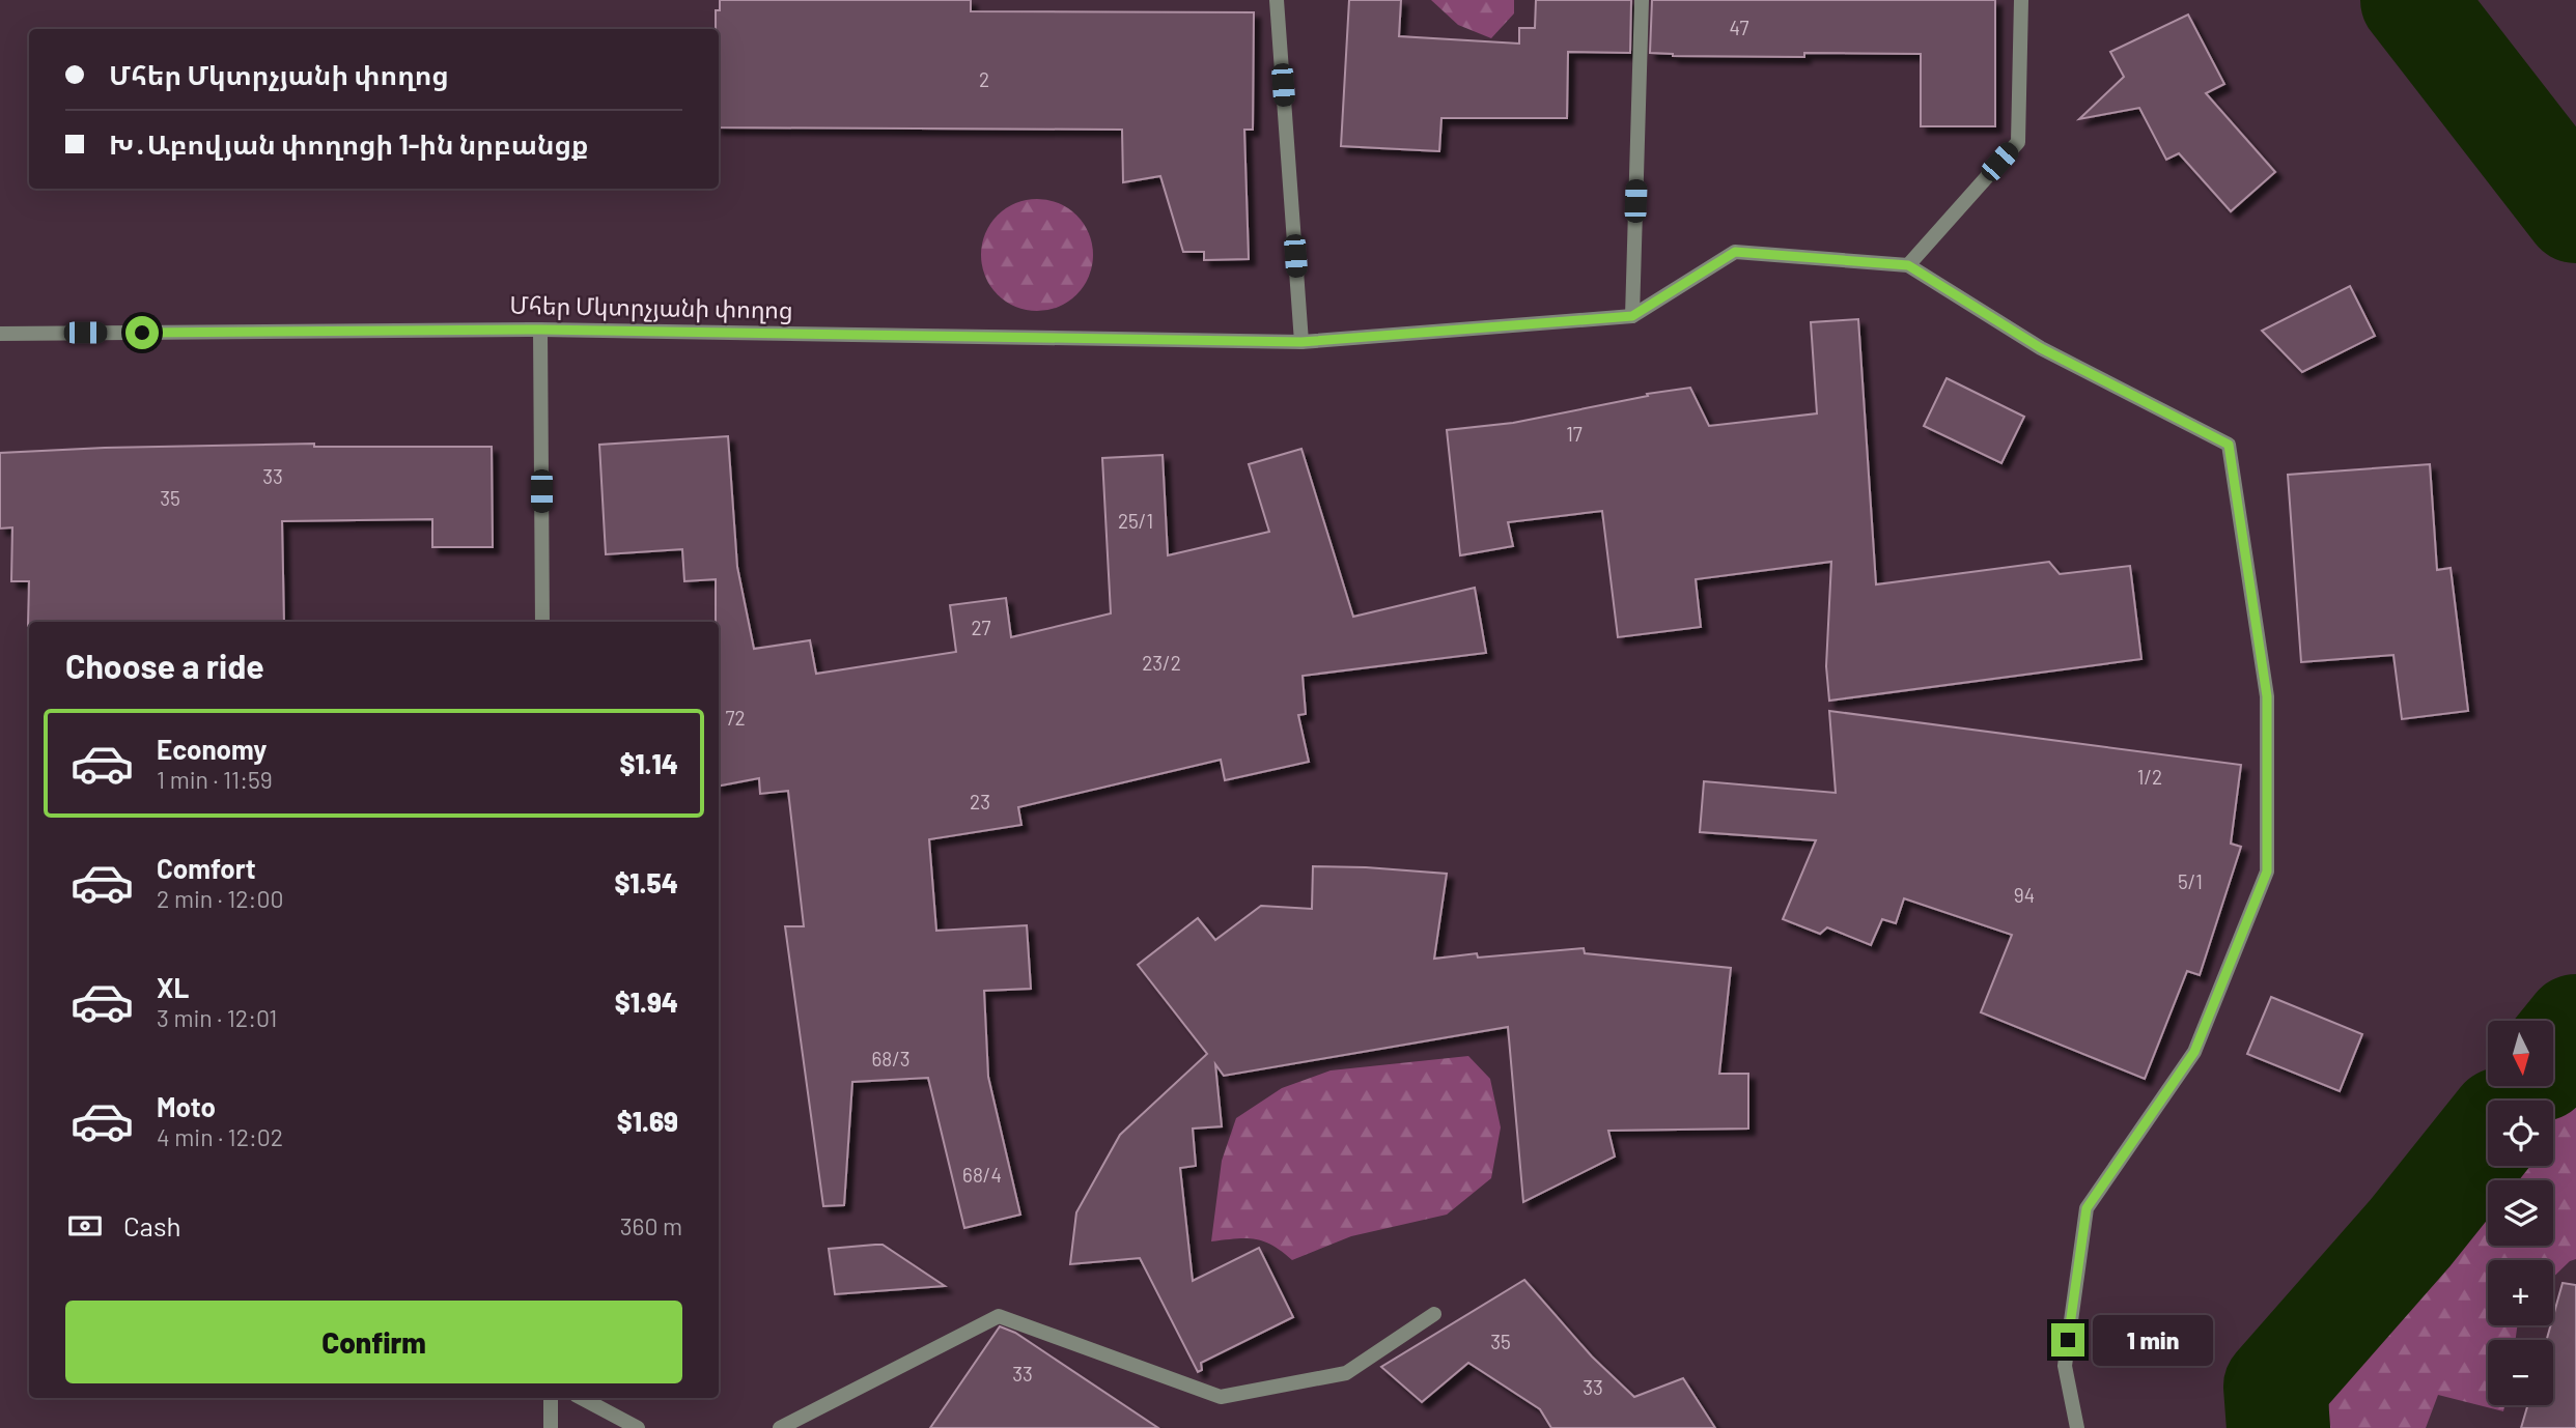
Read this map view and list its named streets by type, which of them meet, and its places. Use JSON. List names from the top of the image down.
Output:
{
  "streets": {
    "street": ["Մհեր Մկտրչյանի փողոց"]
  },
  "house_numbers": [
    "47",
    "2",
    "17",
    "33",
    "35",
    "25/1",
    "27",
    "23/2",
    "72",
    "1/2",
    "23",
    "5/1",
    "94",
    "68/3",
    "68/4",
    "35",
    "33",
    "33"
  ],
  "north": "bottom",
  "page": {
    "banner": ["Մհեր Մկտրչյանի փողոց", "Խ․Աբովյան փողոցի 1-ին նրբանցք"],
    "heading": "Choose a ride",
    "list": [
      {
        "name": "Economy",
        "note": "1 min · 11:59",
        "value": "$1.14"
      },
      {
        "name": "Comfort",
        "note": "2 min · 12:00",
        "value": "$1.54"
      },
      {
        "name": "XL",
        "note": "3 min · 12:01",
        "value": "$1.94"
      },
      {
        "name": "Moto",
        "note": "4 min · 12:02",
        "value": "$1.69"
      }
    ],
    "map_buttons": ["+", "−"],
    "pay": ["Cash", "360 m"],
    "buttons": "Confirm",
    "bubble": "1 min"
  }
}
